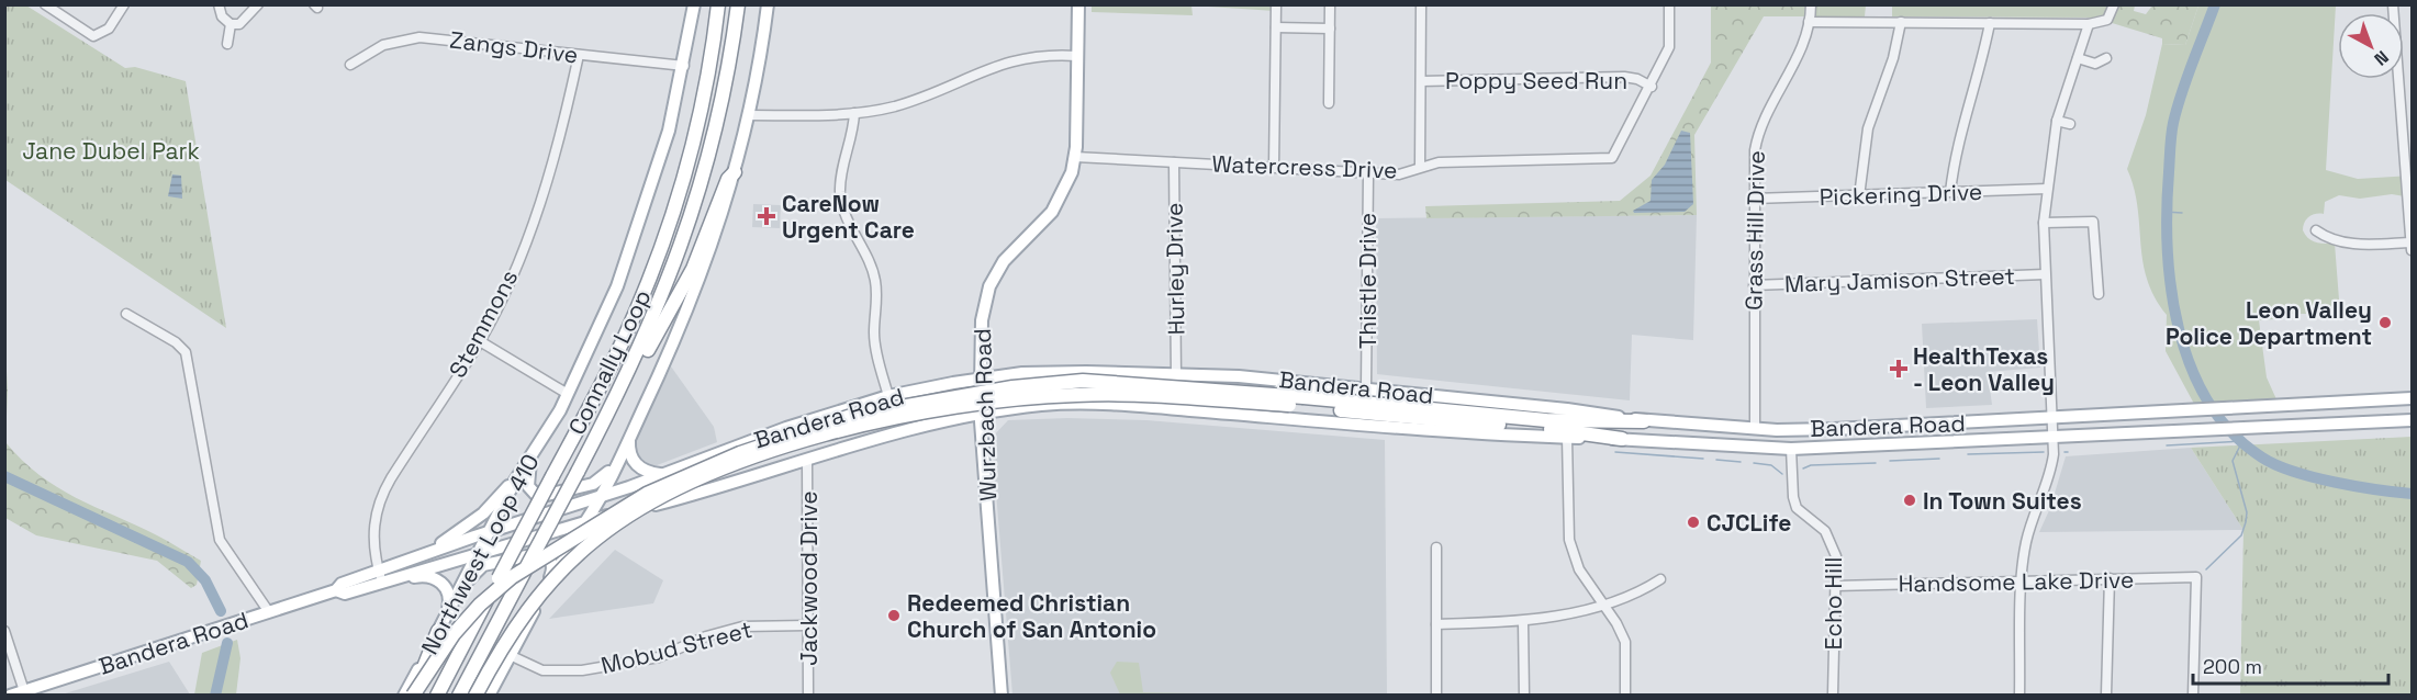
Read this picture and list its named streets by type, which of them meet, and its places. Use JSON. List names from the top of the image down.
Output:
{
  "streets": {
    "highway": ["Connally Loop"],
    "main road": ["Bandera Road", "Wurzbach Road", "Northwest Loop 410"],
    "street": [
      "Zangs Drive",
      "Poppy Seed Run",
      "Watercress Drive",
      "Pickering Drive",
      "Grass Hill Drive",
      "Hurley Drive",
      "Mary Jamison Street",
      "Thistle Drive",
      "Stemmons",
      "Jackwood Drive",
      "Handsome Lake Drive",
      "Echo Hill",
      "Mobud Street"
    ]
  },
  "crossings": [
    ["Zangs Drive", "Stemmons"],
    ["Zangs Drive", "Northwest Loop 410"],
    ["Poppy Seed Run", "Watercress Drive"],
    ["Watercress Drive", "Hurley Drive"],
    ["Watercress Drive", "Thistle Drive"],
    ["Watercress Drive", "Wurzbach Road"],
    ["Pickering Drive", "Grass Hill Drive"],
    ["Grass Hill Drive", "Mary Jamison Street"],
    ["Grass Hill Drive", "Bandera Road"],
    ["Hurley Drive", "Bandera Road"],
    ["Thistle Drive", "Bandera Road"],
    ["Stemmons", "Bandera Road"],
    ["Bandera Road", "Wurzbach Road"],
    ["Bandera Road", "Northwest Loop 410"],
    ["Bandera Road", "Jackwood Drive"],
    ["Bandera Road", "Echo Hill"],
    ["Jackwood Drive", "Mobud Street"],
    ["Handsome Lake Drive", "Echo Hill"]
  ],
  "parks": ["Jane Dubel Park"],
  "places": {
    "health": ["CareNow Urgent Care", "HealthTexas - Leon Valley"],
    "other": [
      "Leon Valley Police Department",
      "In Town Suites",
      "CJCLife",
      "Redeemed Christian Church of San Antonio"
    ]
  },
  "scale_bar": "200 m",
  "north": "bottom right"
}
